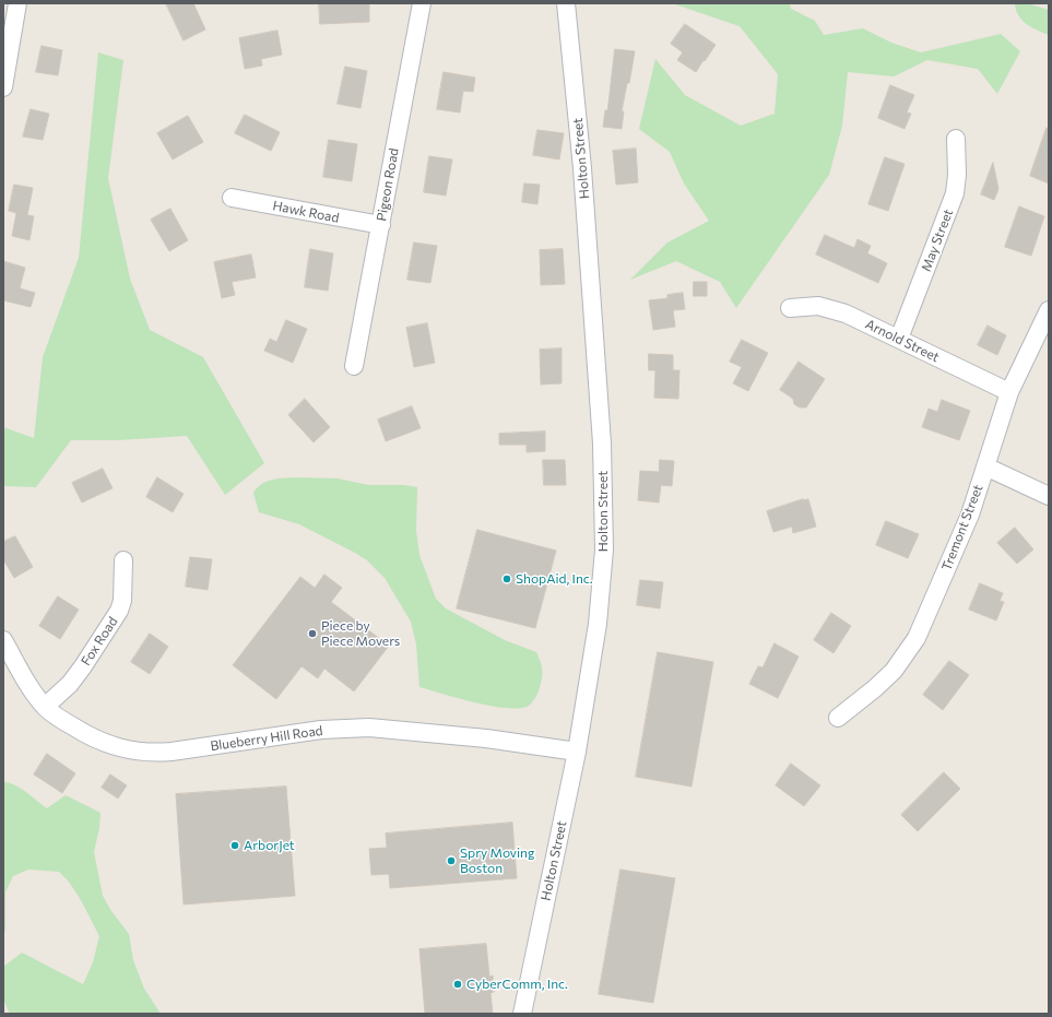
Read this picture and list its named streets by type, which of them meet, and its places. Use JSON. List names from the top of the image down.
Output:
{
  "streets": {
    "street": [
      "Holton Street",
      "Pigeon Road",
      "Hawk Road",
      "May Street",
      "Arnold Street",
      "Tremont Street",
      "Fox Road",
      "Blueberry Hill Road"
    ]
  },
  "crossings": [
    ["Holton Street", "Blueberry Hill Road"],
    ["Pigeon Road", "Hawk Road"],
    ["May Street", "Arnold Street"],
    ["Arnold Street", "Tremont Street"],
    ["Fox Road", "Blueberry Hill Road"]
  ],
  "places": [
    "ShopAid, Inc.",
    "Piece by Piece Movers",
    "ArborJet",
    "Spry Moving Boston",
    "CyberComm, Inc."
  ]
}
